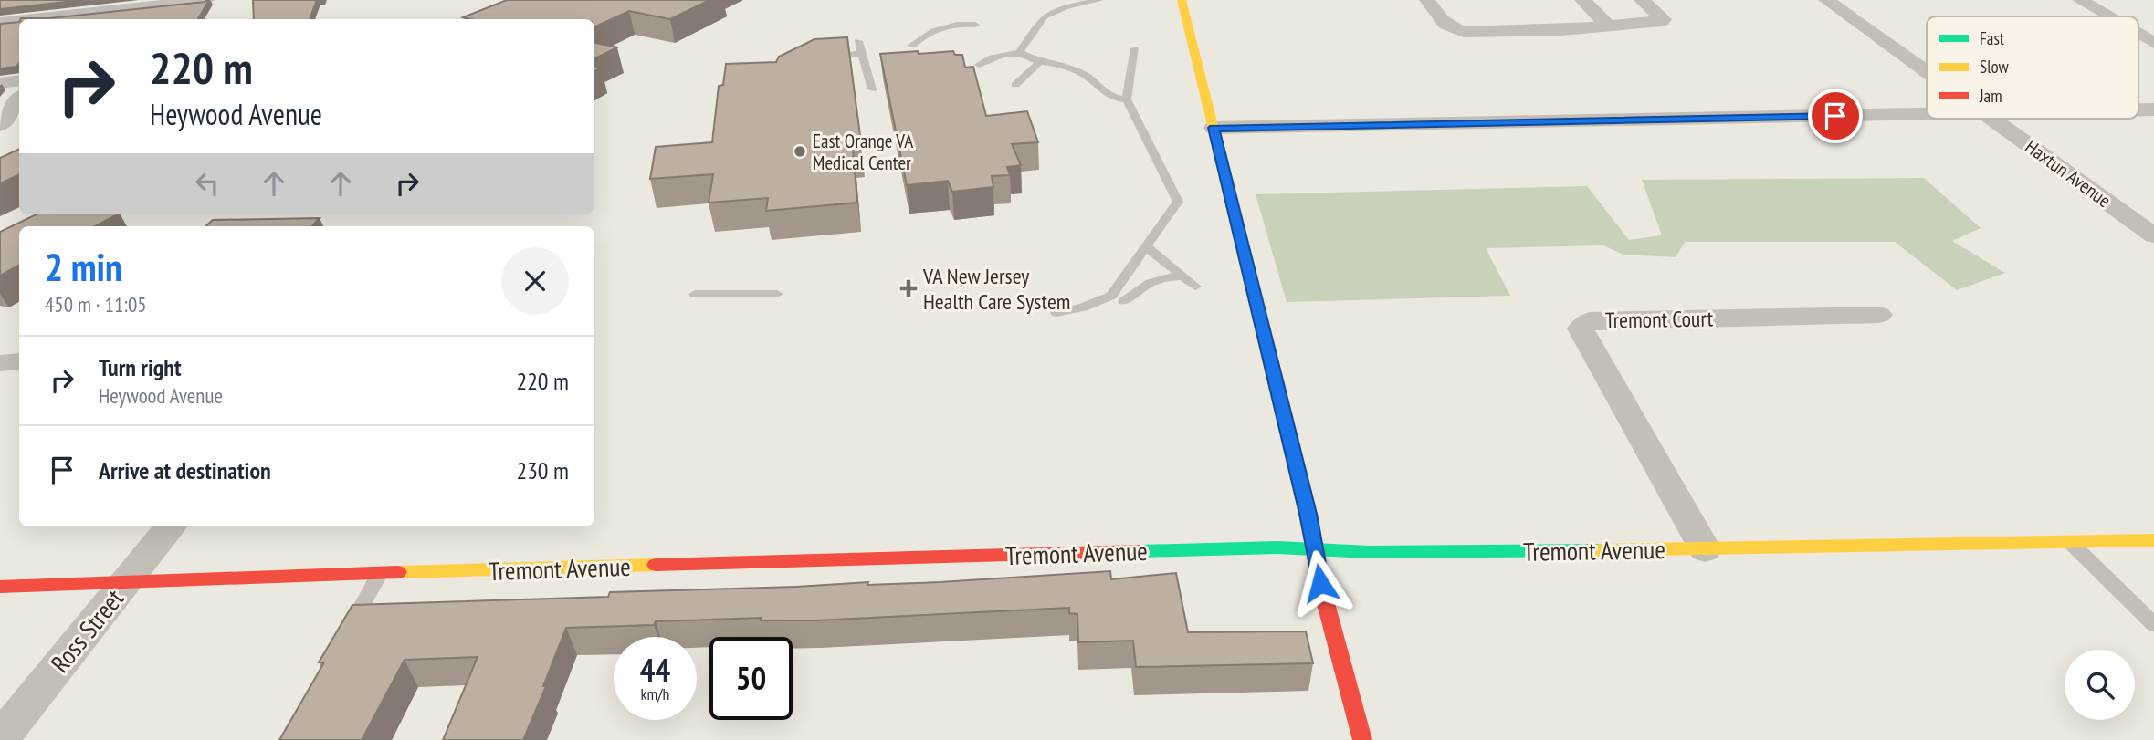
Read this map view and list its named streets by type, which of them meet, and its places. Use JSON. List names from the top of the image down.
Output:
{
  "streets": {
    "street": [
      "Haxtun Avenue",
      "Tremont Court",
      "Tremont Avenue",
      "Ross Street"
    ]
  },
  "crossings": [
    ["Tremont Court", "Tremont Avenue"],
    ["Tremont Avenue", "Ross Street"]
  ],
  "places": {
    "other": ["East Orange VA Medical Center"],
    "health": ["VA New Jersey Health Care System"]
  },
  "legend": ["Fast", "Slow", "Jam"],
  "page": {
    "turn": ["220 m", "Heywood Avenue"],
    "heading": ["2 min", "450 m · 11:05"],
    "list": [
      {
        "name": "Turn right",
        "note": "Heywood Avenue",
        "value": "220 m"
      },
      {
        "name": "Arrive at destination",
        "value": "230 m"
      }
    ],
    "speed": "44 km/h",
    "limit": "50"
  }
}
